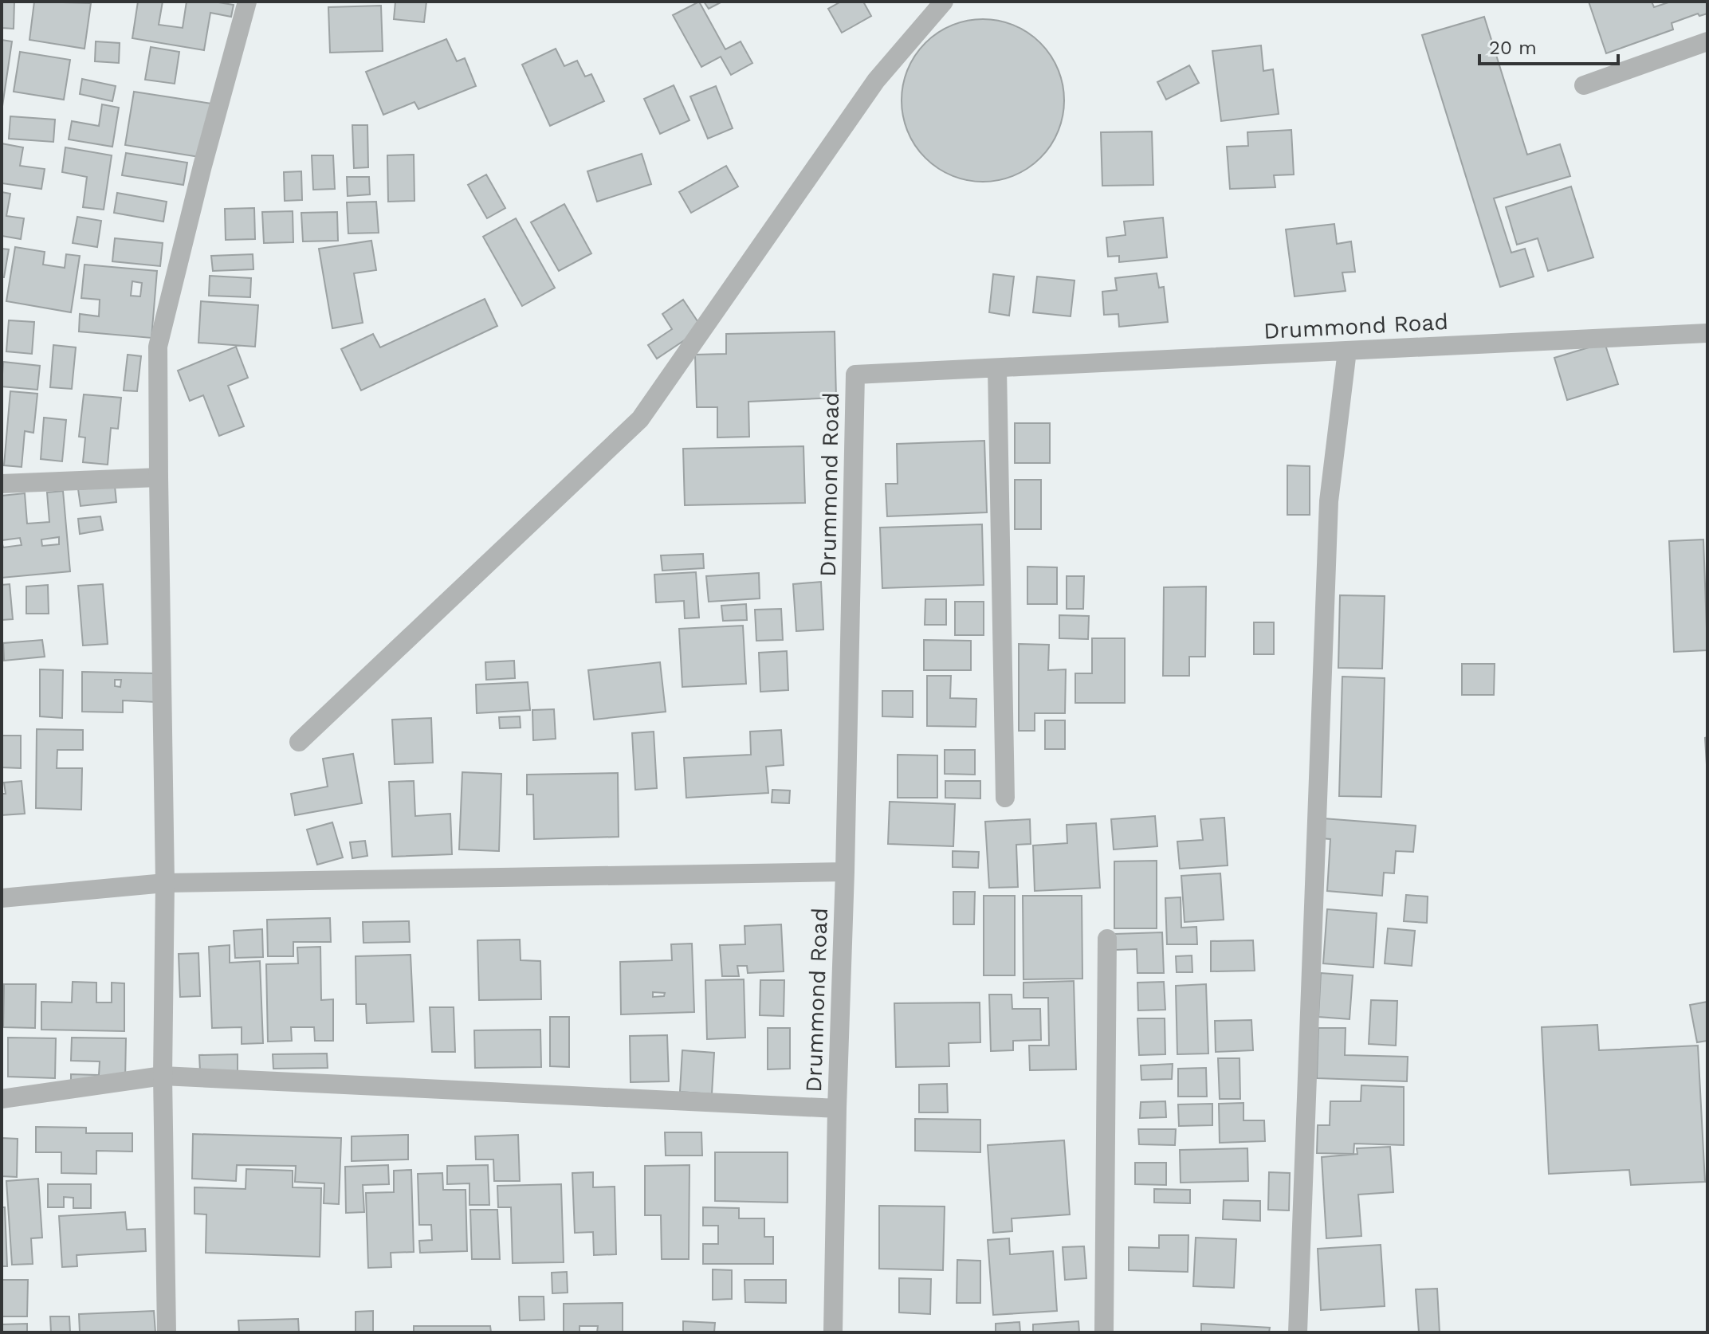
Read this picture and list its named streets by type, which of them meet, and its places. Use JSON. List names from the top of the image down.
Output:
{
  "streets": {
    "street": ["Drummond Road"]
  },
  "scale_bar": "20 m"
}
